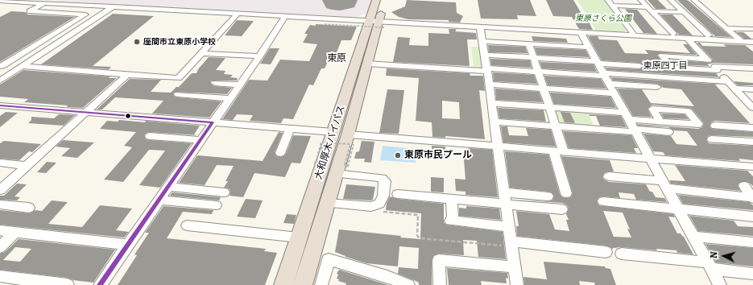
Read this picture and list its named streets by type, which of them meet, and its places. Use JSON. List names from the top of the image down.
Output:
{
  "streets": {
    "highway": ["大和厚木バイパス"]
  },
  "districts": ["東原", "東原四丁目"],
  "parks": ["東原さくら公園"],
  "places": ["座間市立東原小学校", "東原市民プール"],
  "north": "left"
}
